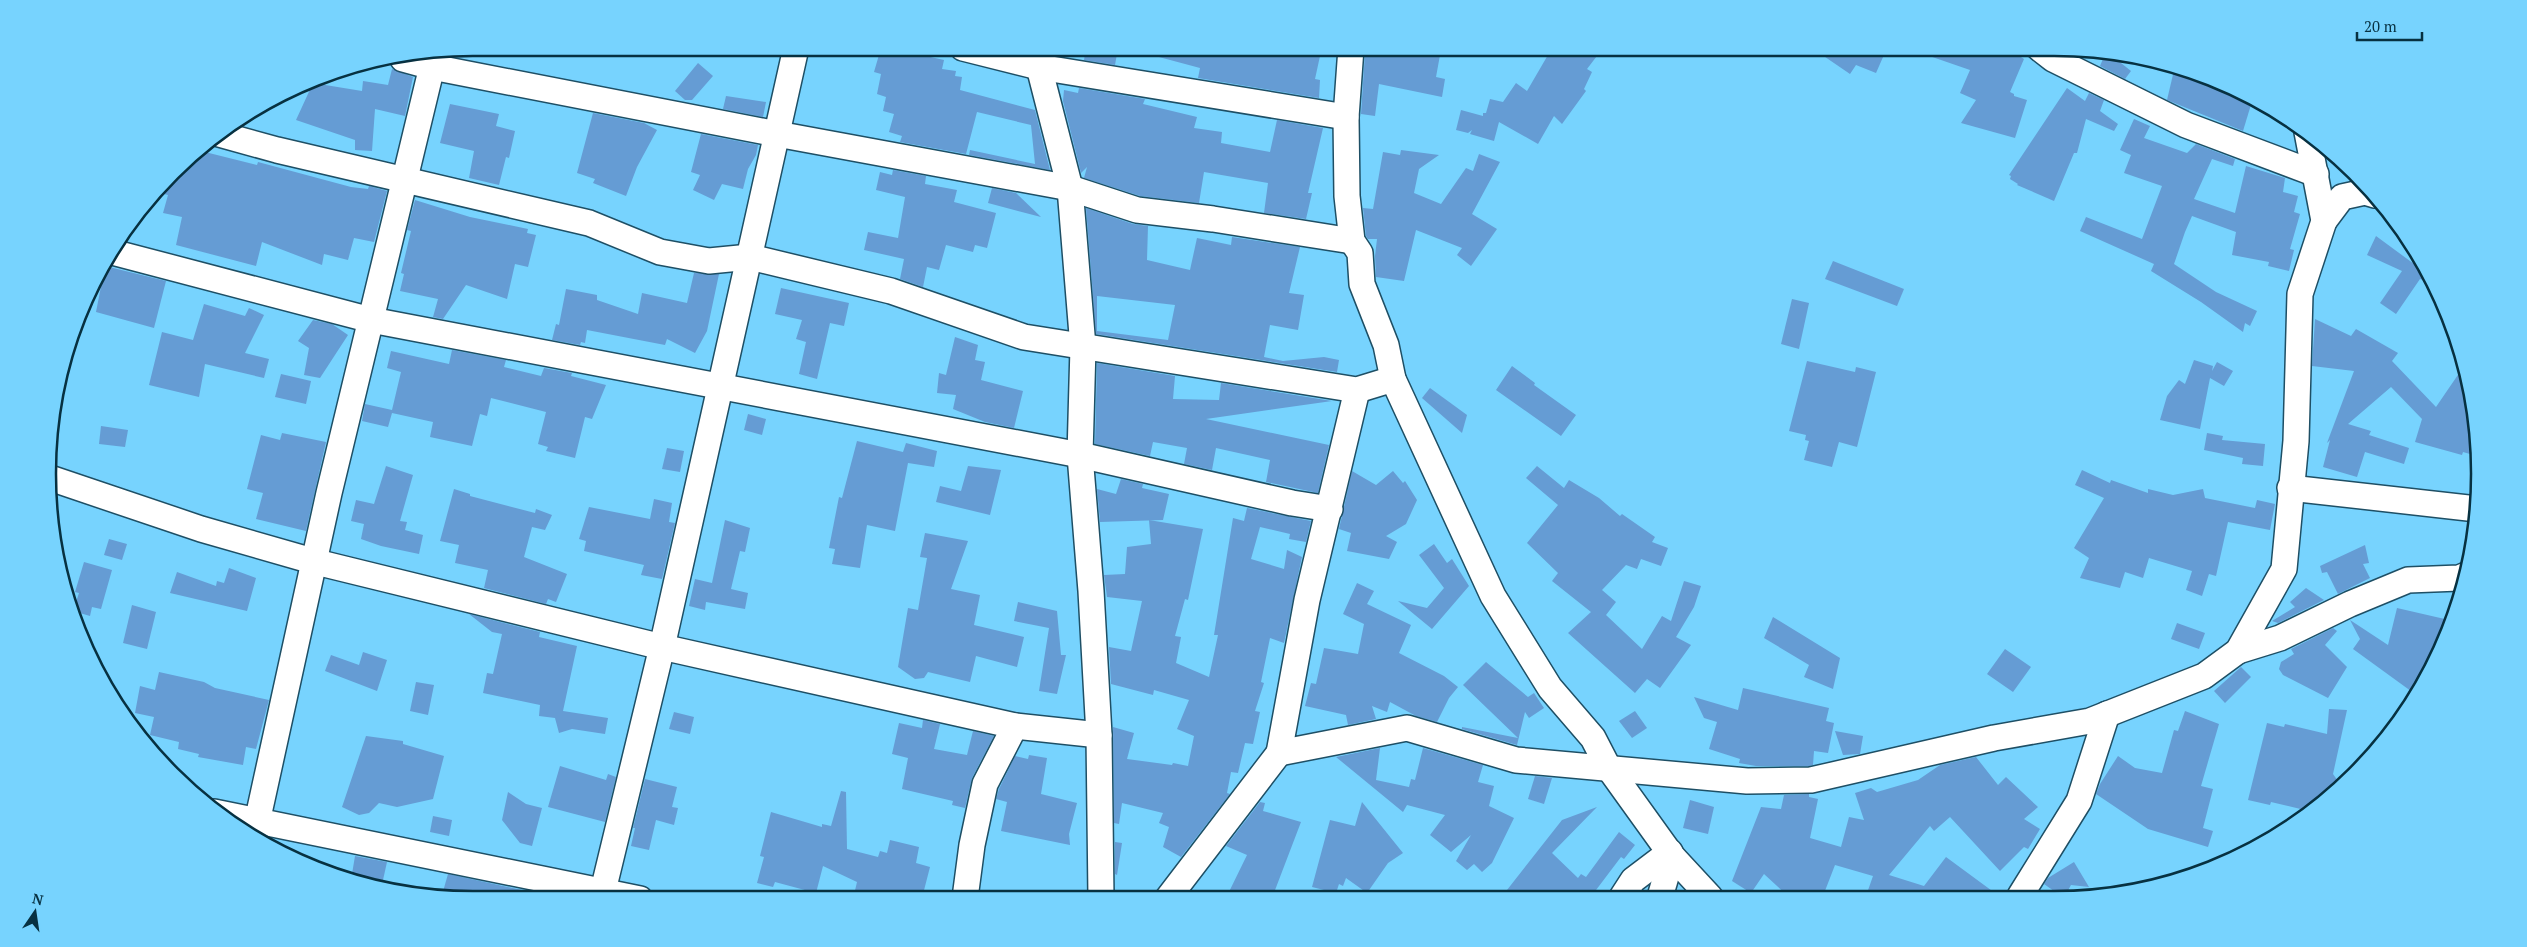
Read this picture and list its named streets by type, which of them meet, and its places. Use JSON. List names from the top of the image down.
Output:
{
  "scale_bar": "20 m",
  "north": "top"
}
